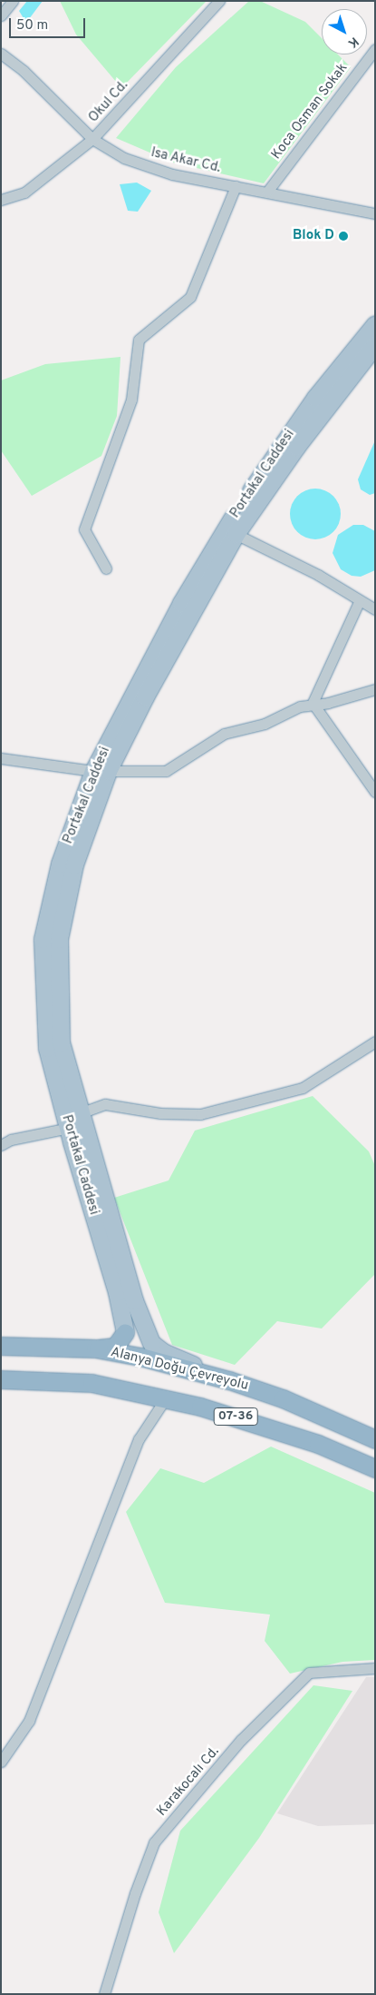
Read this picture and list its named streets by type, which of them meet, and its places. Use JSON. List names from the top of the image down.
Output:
{
  "streets": {
    "highway": ["Alanya Doğu Çevreyolu", "07-36"],
    "main road": ["Portakal Caddesi"],
    "street": [
      "Okul Cd.",
      "Koca Osman Sokak",
      "Isa Akar Cd.",
      "Karakocalı Cd."
    ]
  },
  "crossings": [
    ["Okul Cd.", "Isa Akar Cd."],
    ["Koca Osman Sokak", "Isa Akar Cd."],
    ["Portakal Caddesi", "Alanya Doğu Çevreyolu"]
  ],
  "places": ["Blok D"],
  "scale_bar": "50 m",
  "north": "bottom right"
}
